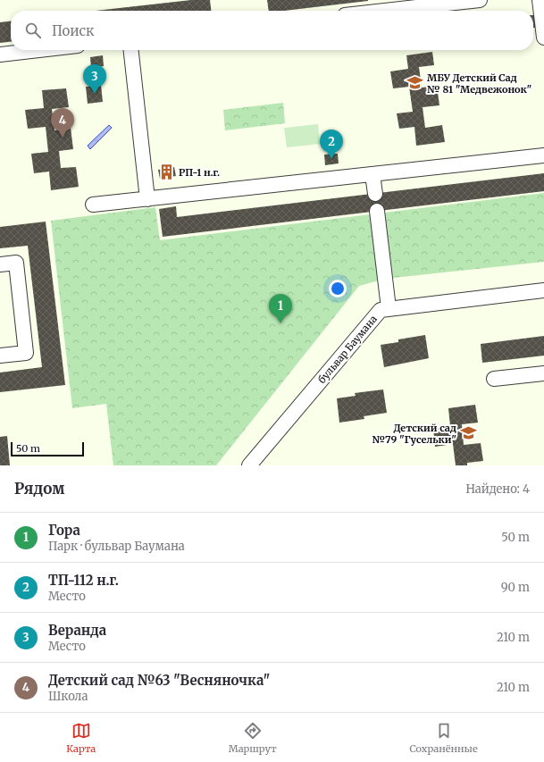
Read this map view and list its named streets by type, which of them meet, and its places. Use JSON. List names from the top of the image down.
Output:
{
  "streets": {
    "street": ["бульвар Баумана"]
  },
  "places": {
    "school or university": ["МБУ Детский Сад № 81 \"Медвежонок\"", "Детский сад №79 \"Гусельки\""],
    "building": ["РП-1 н.г."]
  },
  "scale_bar": "50 m",
  "page": {
    "search": "Поиск",
    "pins": [
      "3",
      "4",
      "2",
      "1"
    ],
    "scale": "50 m",
    "heading": ["Рядом", "Найдено: 4"],
    "list": [
      {
        "mark": "1",
        "name": "Гора",
        "note": "Парк · бульвар Баумана",
        "value": "50 m"
      },
      {
        "mark": "2",
        "name": "ТП-112 н.г.",
        "note": "Место",
        "value": "90 m"
      },
      {
        "mark": "3",
        "name": "Веранда",
        "note": "Место",
        "value": "210 m"
      },
      {
        "mark": "4",
        "name": "Детский сад №63 \"Весняночка\"",
        "note": "Школа",
        "value": "210 m"
      }
    ],
    "nav": ["Карта", "Маршрут", "Сохранённые"]
  }
}
